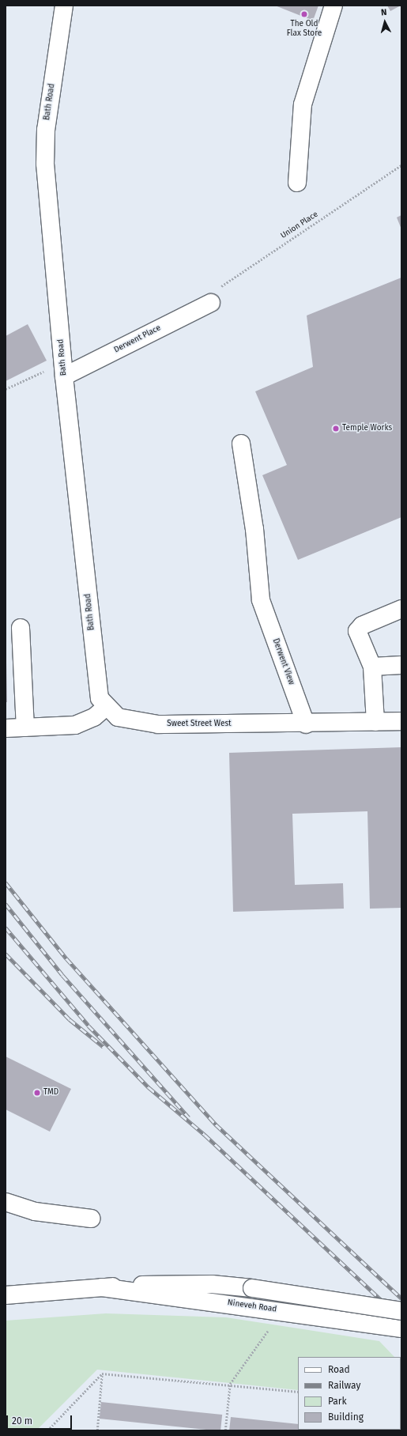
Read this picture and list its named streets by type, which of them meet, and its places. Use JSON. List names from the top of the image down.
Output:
{
  "streets": {
    "street": [
      "Bath Road",
      "Derwent Place",
      "Derwent View",
      "Sweet Street West",
      "Nineveh Road"
    ],
    "path": ["Union Place"]
  },
  "crossings": [
    ["Bath Road", "Derwent Place"],
    ["Bath Road", "Sweet Street West"],
    ["Union Place", "Derwent Place"],
    ["Derwent View", "Sweet Street West"]
  ],
  "places": ["The Old Flax Store", "Temple Works", "TMD"],
  "legend": [
    "Road",
    "Railway",
    "Park",
    "Building"
  ],
  "scale_bar": "20 m",
  "north": "top"
}
